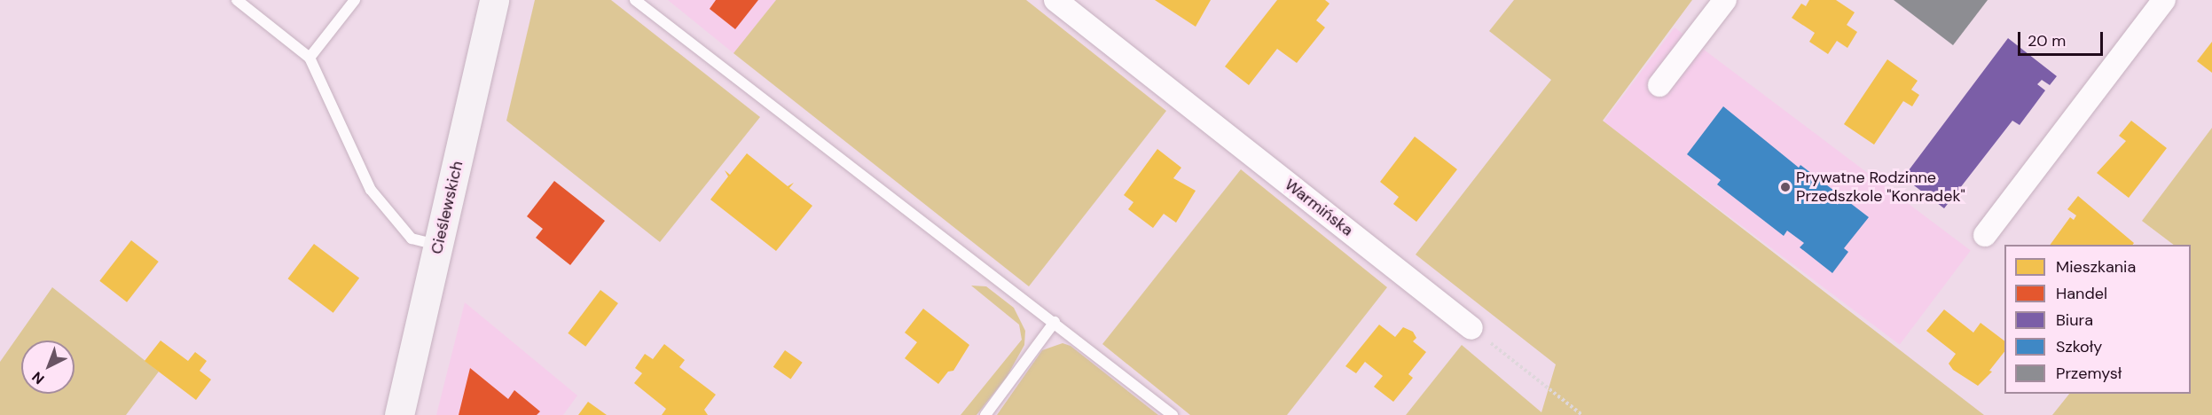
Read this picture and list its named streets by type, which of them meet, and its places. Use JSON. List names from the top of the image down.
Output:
{
  "streets": {
    "street": ["Cieślewskich", "Warmińska"]
  },
  "places": ["Prywatne Rodzinne Przedszkole \"Konradek\""],
  "legend": [
    "Mieszkania",
    "Handel",
    "Biura",
    "Szkoły",
    "Przemysł"
  ],
  "scale_bar": "20 m",
  "north": "bottom left"
}
